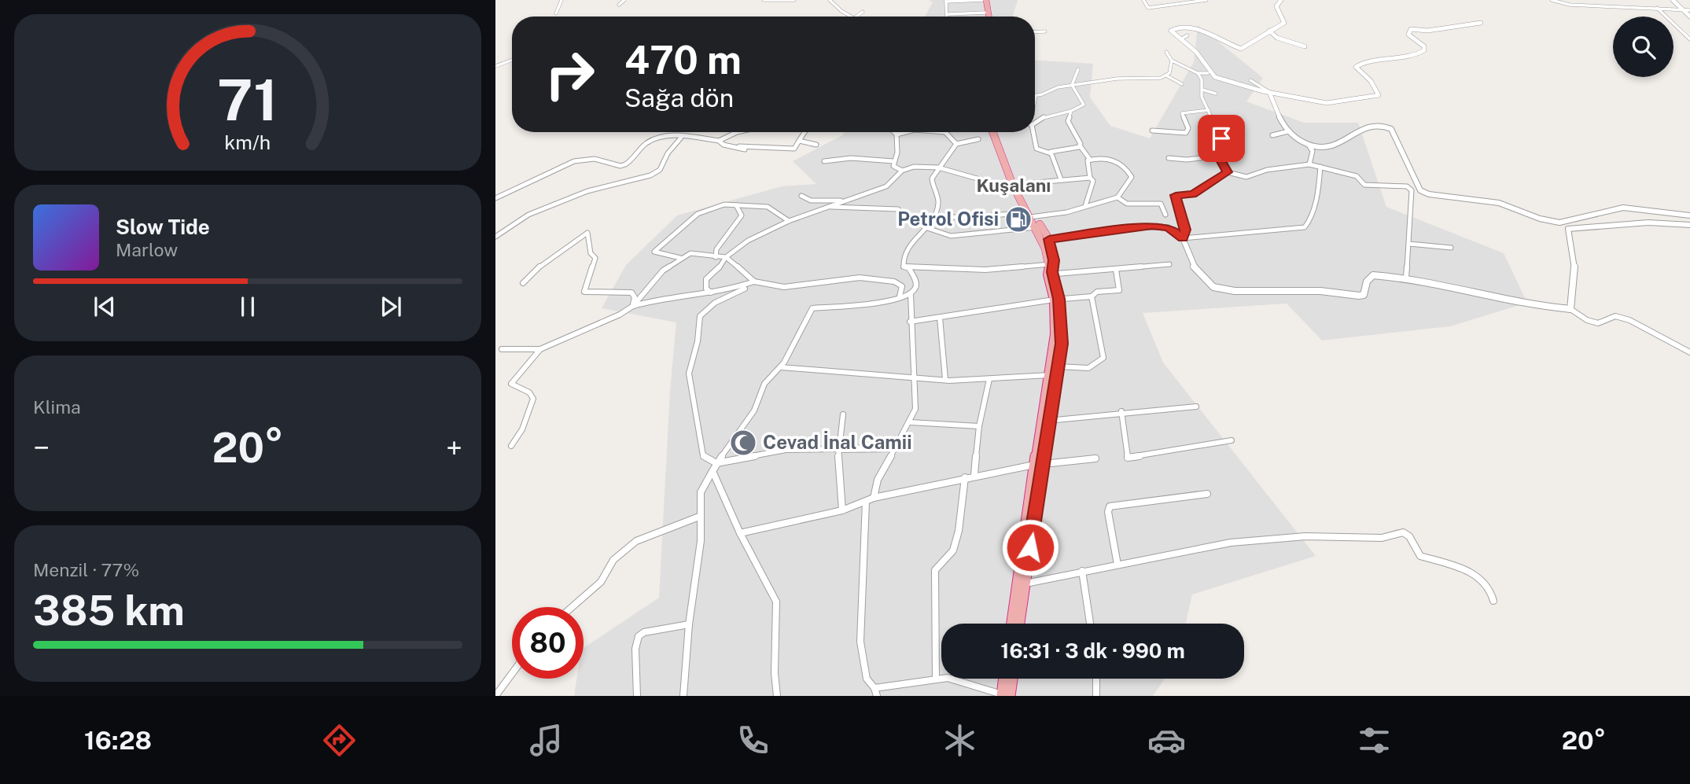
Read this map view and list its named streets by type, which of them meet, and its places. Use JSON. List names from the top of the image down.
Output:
{
  "districts": ["Kuşalanı"],
  "places": {
    "fuel station": ["Petrol Ofisi"],
    "mosque": ["Cevad İnal Camii"]
  },
  "page": {
    "turn": ["470 m", "Sağa dön"],
    "song": ["Slow Tide", "Marlow"],
    "tile": [
      "Klima",
      ["Menzil · 77%", "385 km"]
    ],
    "heat": ["−", "20°", "+"],
    "limit": "80",
    "trip": "16:31 · 3 dk · 990 m",
    "tabs": ["16:28", "20°"],
    "gauge": ["71", "km/h"]
  }
}
